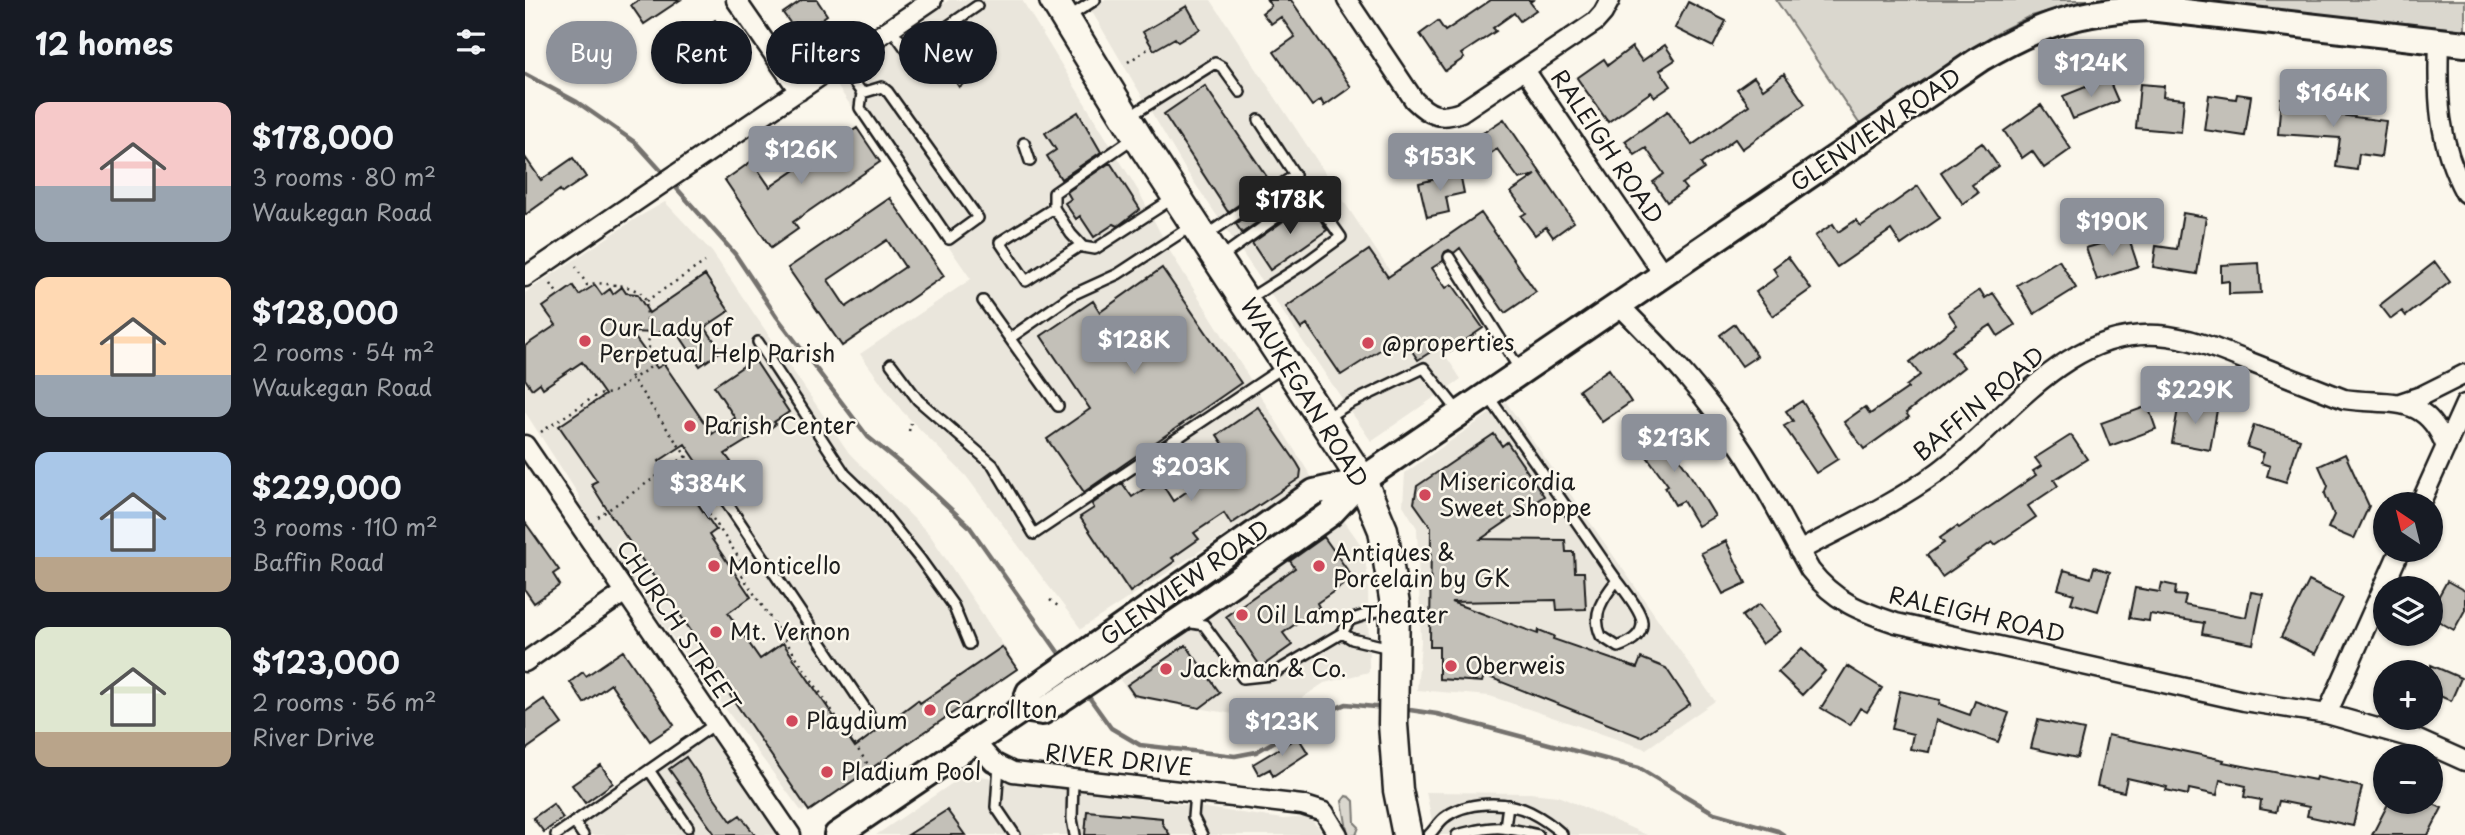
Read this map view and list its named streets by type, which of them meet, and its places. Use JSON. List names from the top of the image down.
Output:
{
  "streets": {
    "main road": ["GLENVIEW ROAD", "WAUKEGAN ROAD"],
    "street": [
      "RALEIGH ROAD",
      "BAFFIN ROAD",
      "CHURCH STREET",
      "RIVER DRIVE"
    ]
  },
  "crossings": [
    ["GLENVIEW ROAD", "RALEIGH ROAD"],
    ["GLENVIEW ROAD", "WAUKEGAN ROAD"],
    ["GLENVIEW ROAD", "RIVER DRIVE"],
    ["RALEIGH ROAD", "BAFFIN ROAD"]
  ],
  "places": [
    "Our Lady of Perpetual Help Parish",
    "@properties",
    "Parish Center",
    "Misericordia Sweet Shoppe",
    "Monticello",
    "Antiques & Porcelain by GK",
    "Oil Lamp Theater",
    "Mt. Vernon",
    "Oberweis",
    "Jackman & Co.",
    "Carrollton",
    "Playdium",
    "Pladium Pool"
  ],
  "north": "top left",
  "page": {
    "heading": "12 homes",
    "chip": [
      "Buy",
      "Rent",
      "Filters",
      "New"
    ],
    "price": [
      "$124K",
      "$164K",
      "$126K",
      "$153K",
      "$178K",
      "$190K",
      "$128K",
      "$229K",
      "$213K",
      "$203K",
      "$384K",
      "$123K"
    ],
    "list": [
      {
        "name": "$178,000",
        "note": "3 rooms · 80 m² · Waukegan Road"
      },
      {
        "name": "$128,000",
        "note": "2 rooms · 54 m² · Waukegan Road"
      },
      {
        "name": "$229,000",
        "note": "3 rooms · 110 m² · Baffin Road"
      },
      {
        "name": "$123,000",
        "note": "2 rooms · 56 m² · River Drive"
      }
    ],
    "map_buttons": ["+", "−"]
  }
}
